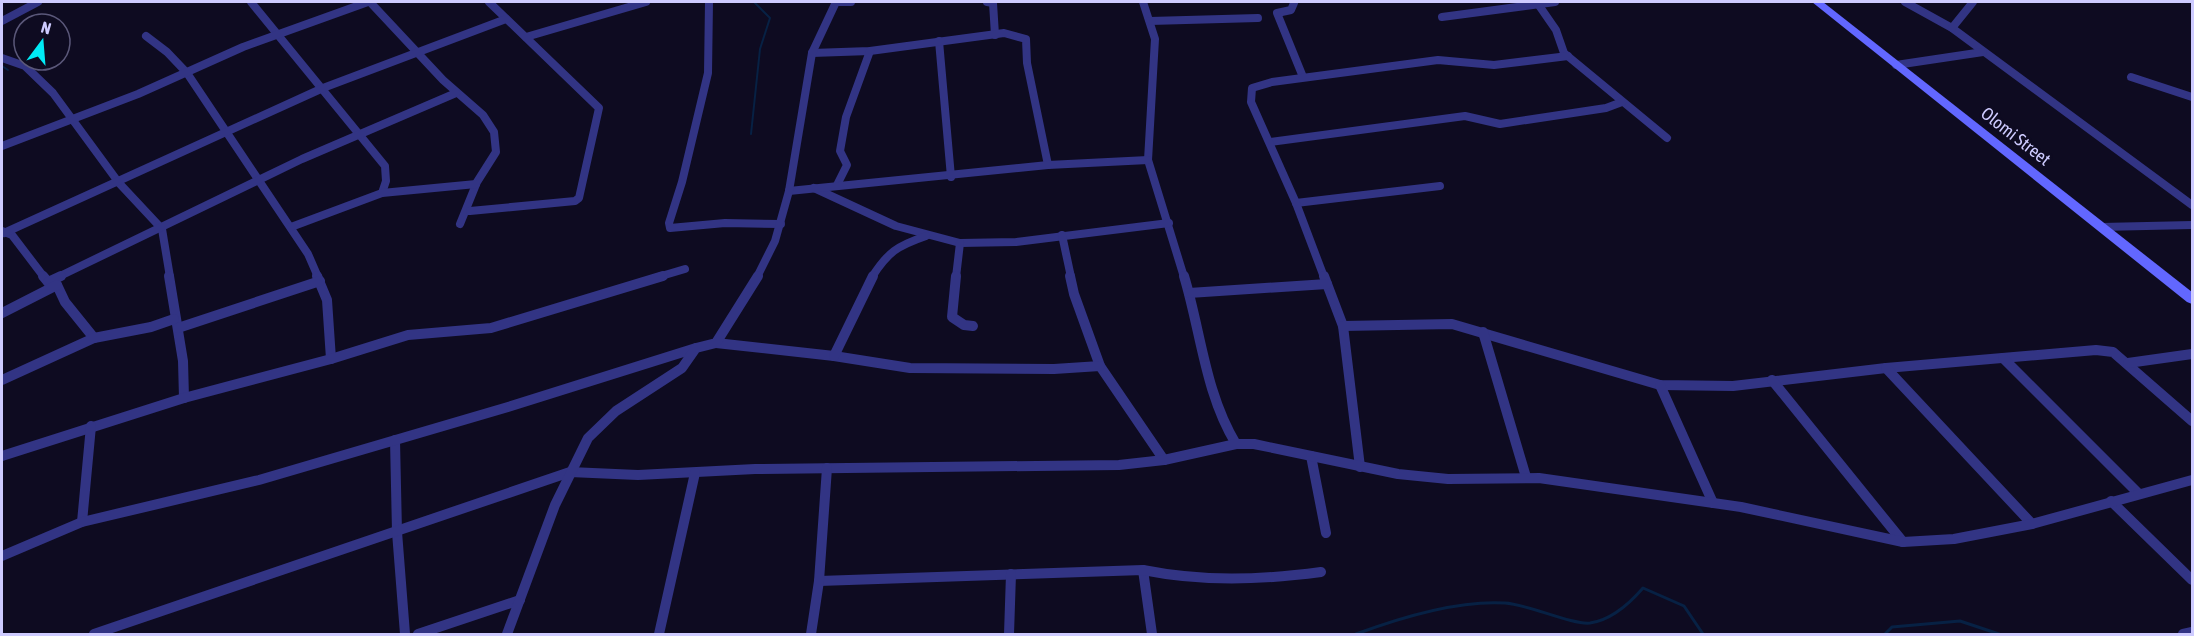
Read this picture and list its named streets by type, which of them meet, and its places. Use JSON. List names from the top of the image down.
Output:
{
  "streets": {
    "main road": ["Olomi Street"]
  },
  "north": "top"
}
